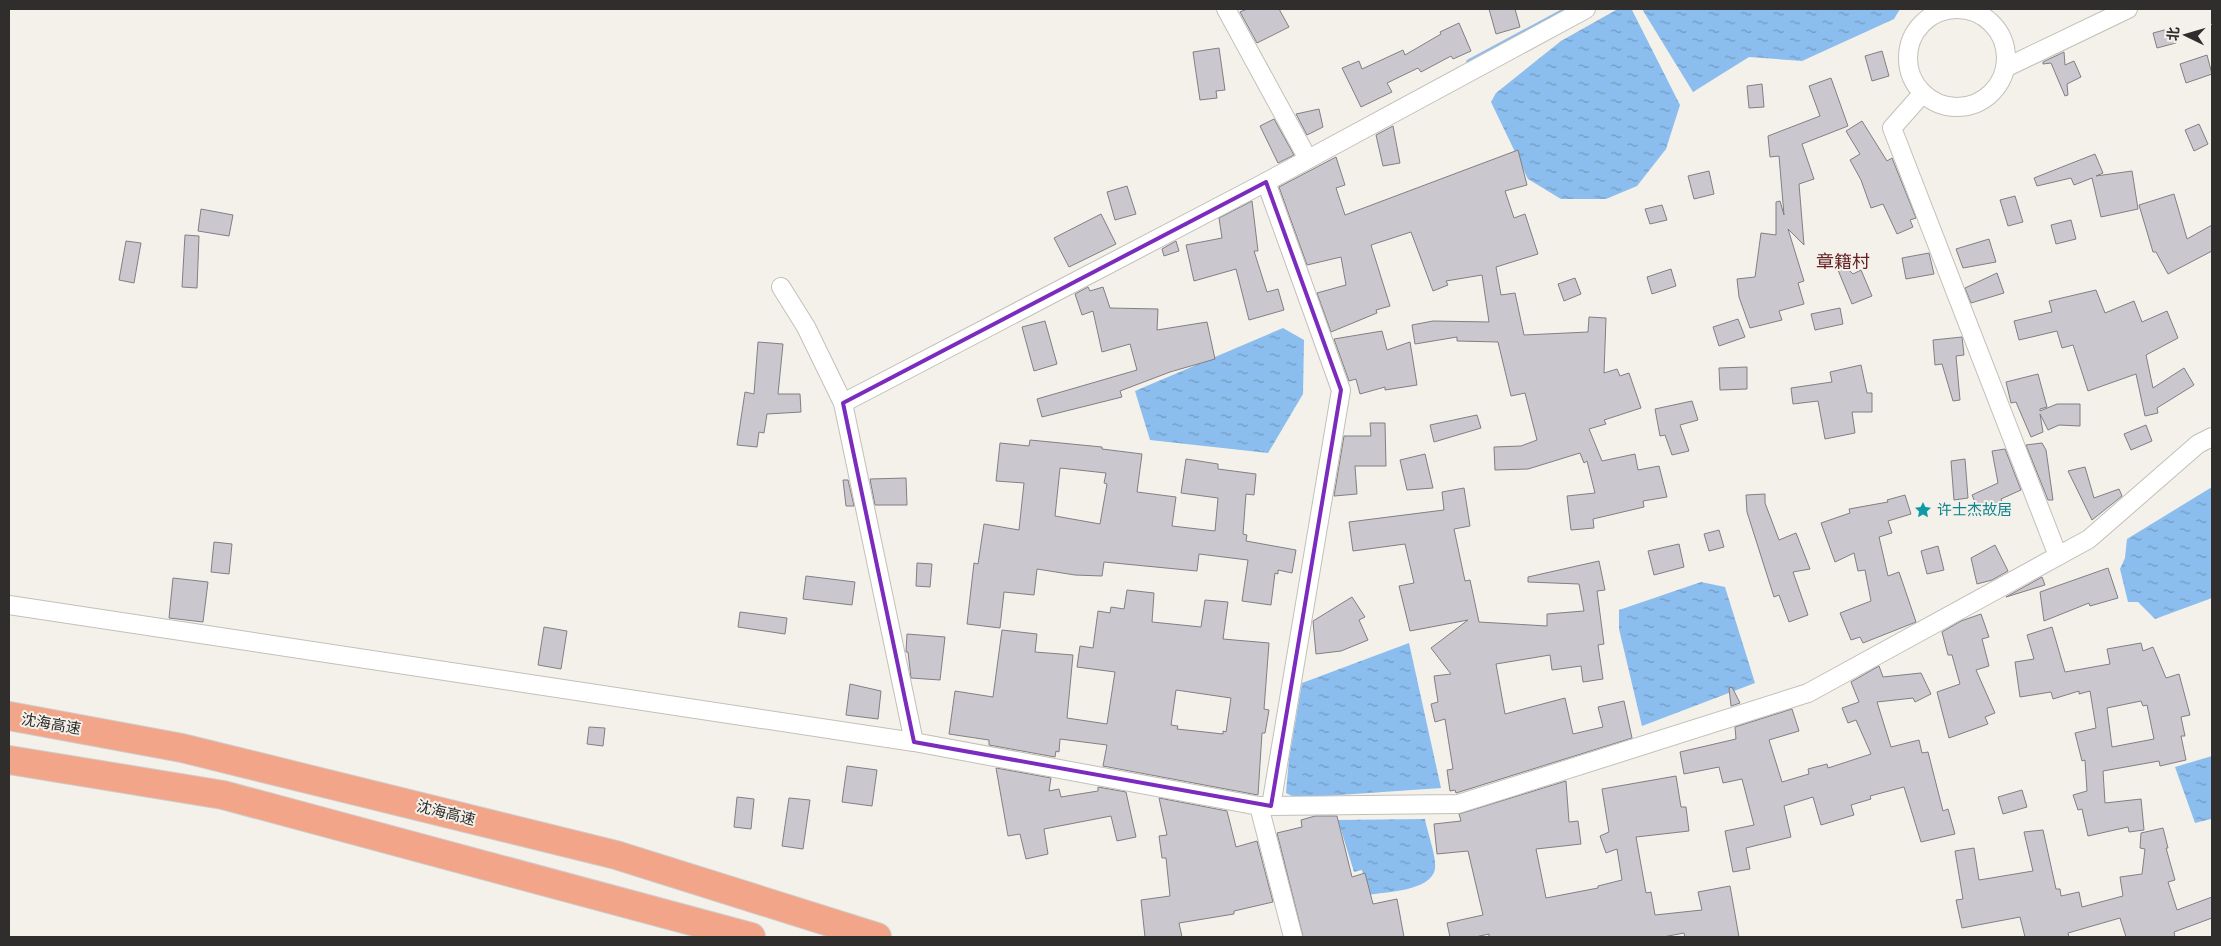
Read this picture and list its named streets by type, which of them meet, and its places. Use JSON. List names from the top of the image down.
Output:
{
  "streets": {
    "highway": ["沈海高速"]
  },
  "districts": ["章籍村"],
  "places": {
    "place": ["许士杰故居"]
  },
  "north": "left"
}
